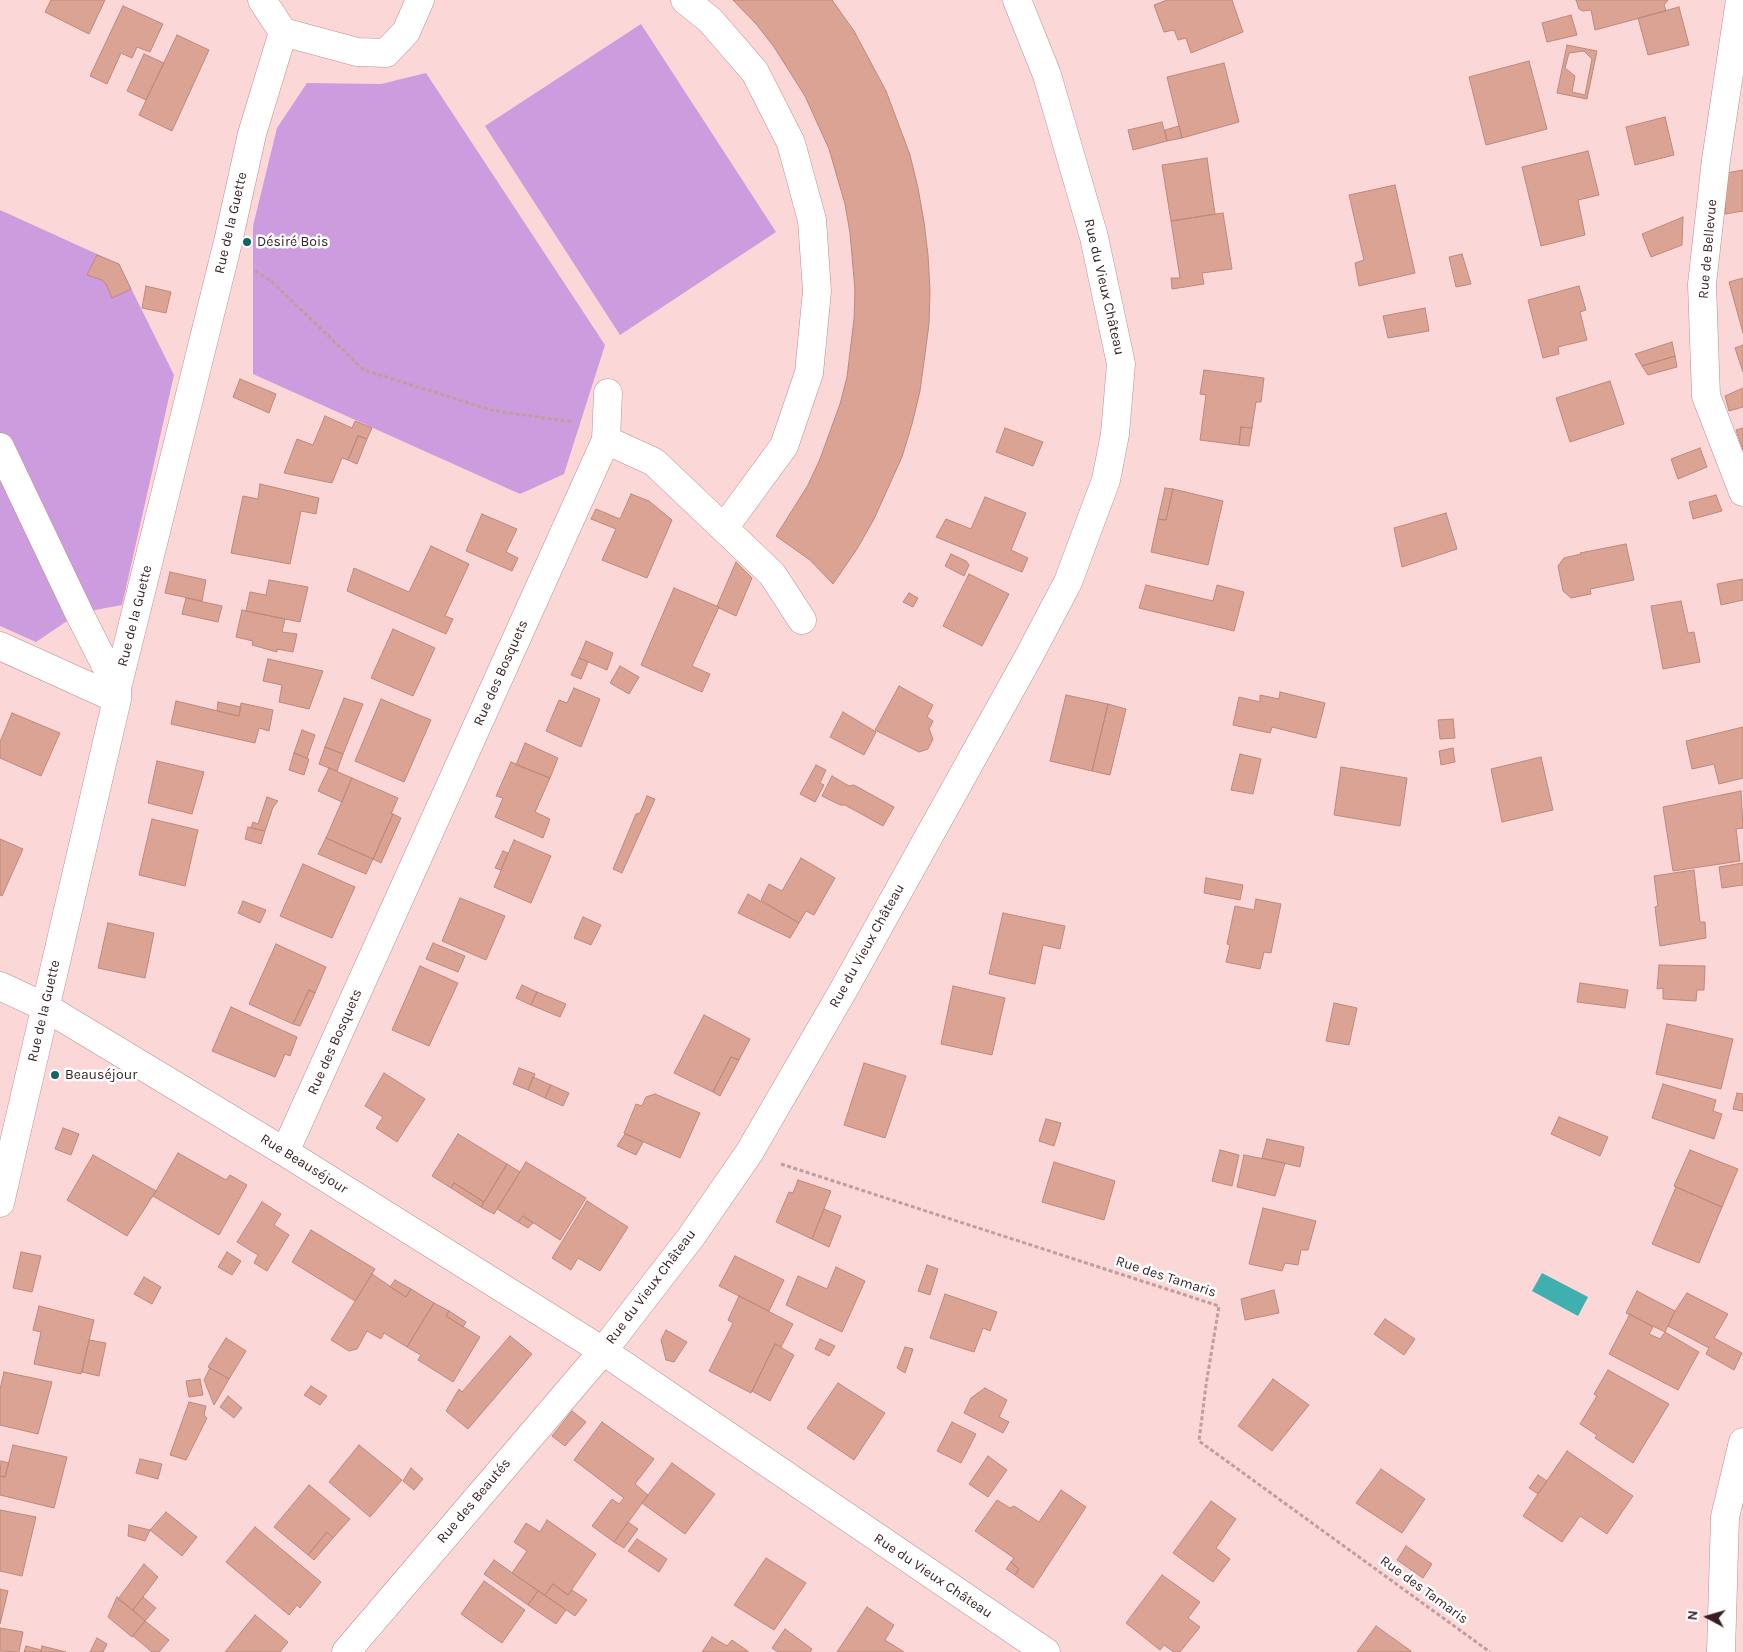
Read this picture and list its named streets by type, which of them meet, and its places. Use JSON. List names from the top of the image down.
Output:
{
  "streets": {
    "street": [
      "Rue de la Guette",
      "Rue de Bellevue",
      "Rue du Vieux Château",
      "Rue des Bosquets",
      "Rue Beauséjour",
      "Rue des Beautés"
    ],
    "path": ["Rue des Tamaris"]
  },
  "crossings": [
    ["Rue de la Guette", "Rue Beauséjour"],
    ["Rue du Vieux Château", "Rue Beauséjour"],
    ["Rue du Vieux Château", "Rue des Tamaris"],
    ["Rue du Vieux Château", "Rue des Beautés"],
    ["Rue des Bosquets", "Rue Beauséjour"],
    ["Rue Beauséjour", "Rue des Beautés"]
  ],
  "places": ["Désiré Bois", "Beauséjour"],
  "north": "left"
}
